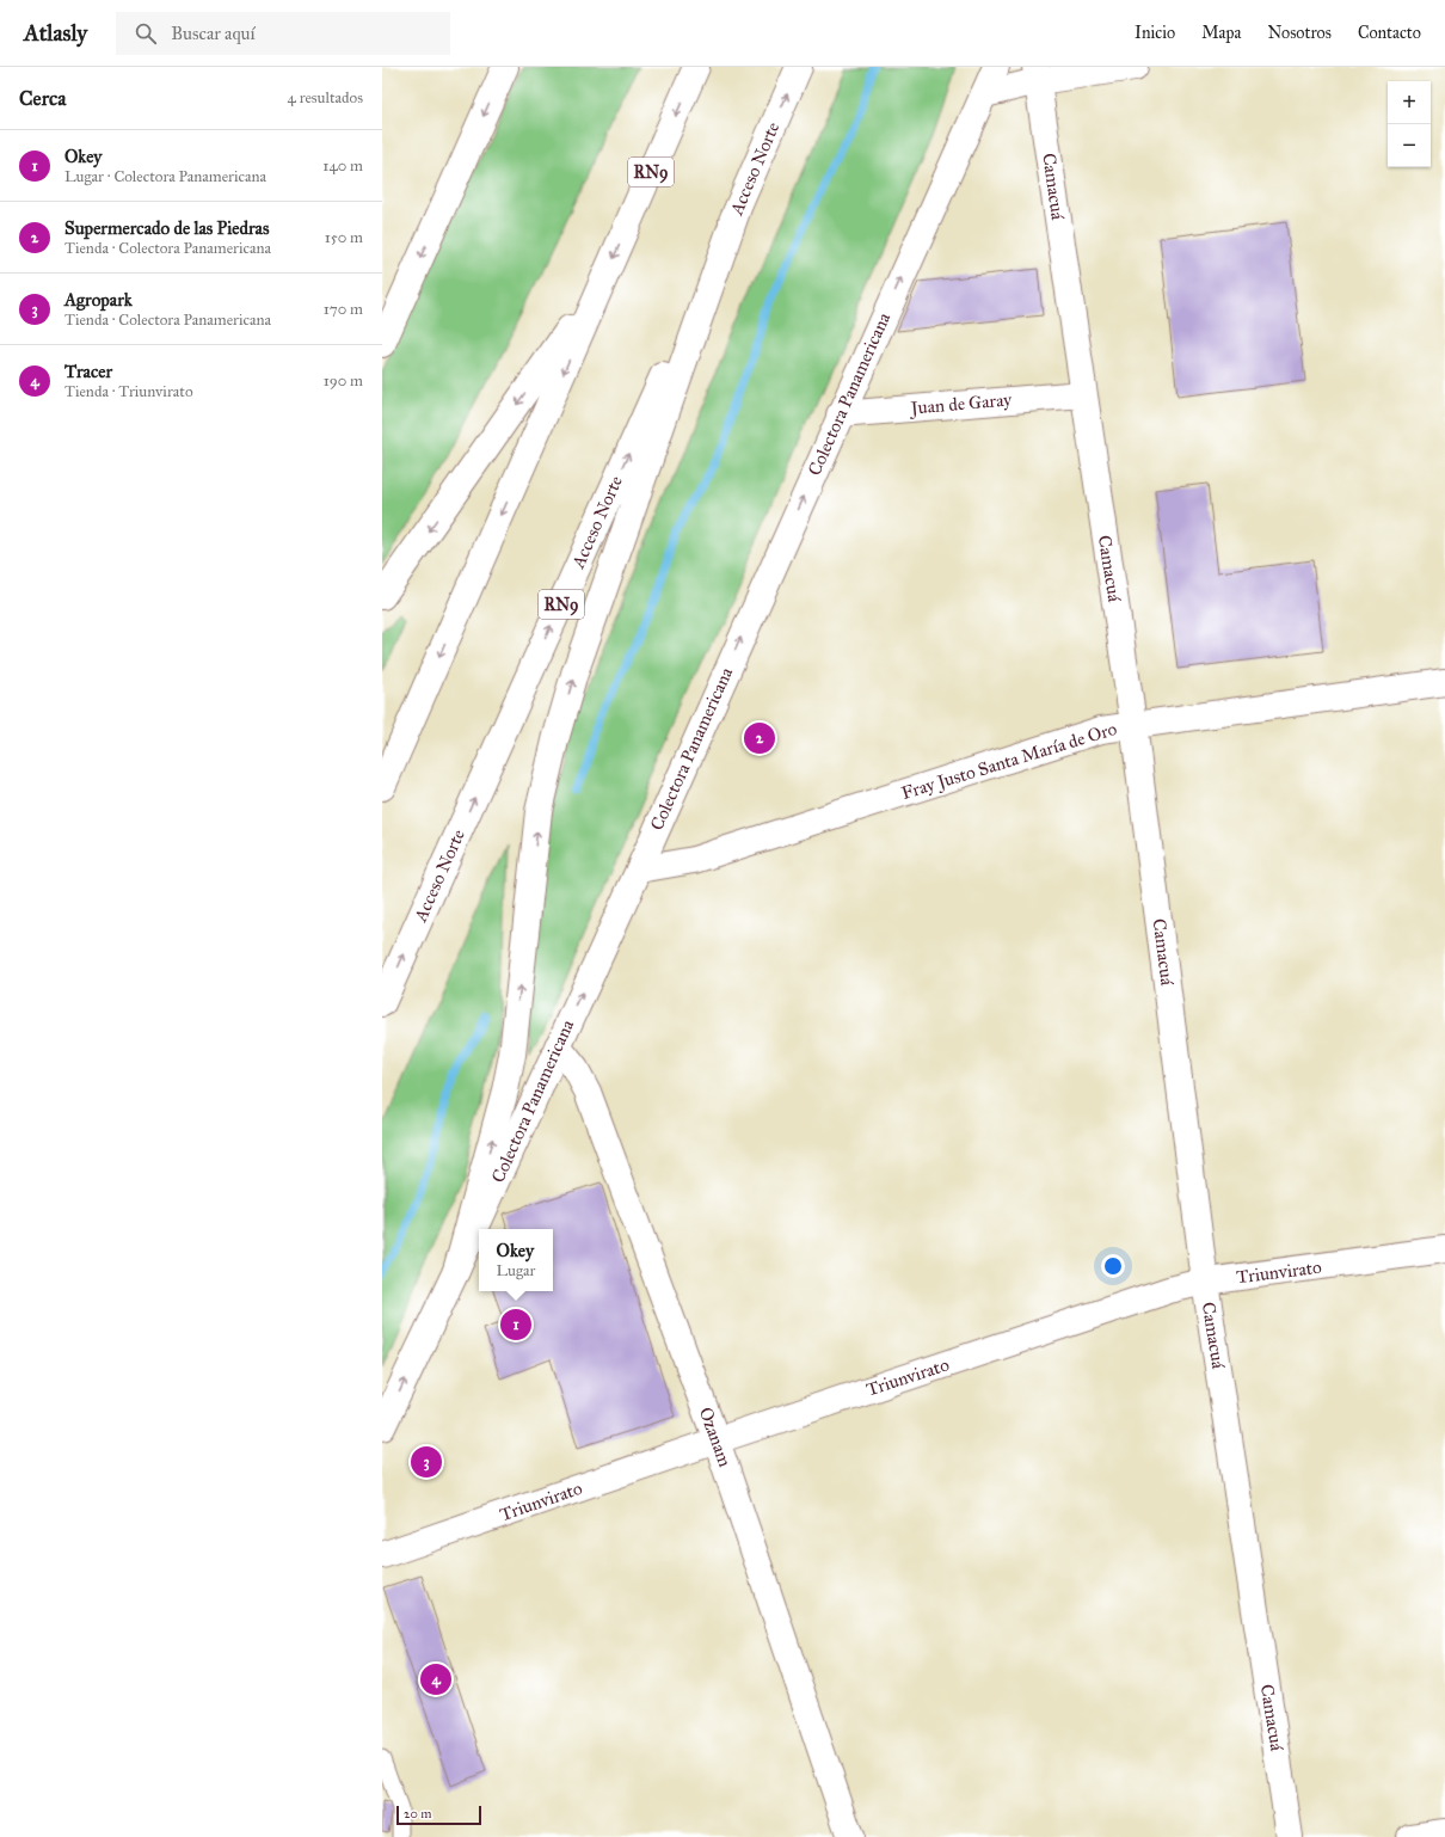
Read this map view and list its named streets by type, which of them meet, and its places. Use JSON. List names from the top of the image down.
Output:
{
  "streets": {
    "main road": [
      "Acceso Norte",
      "RN9",
      "Camacuá",
      "Colectora Panamericana",
      "Juan de Garay",
      "Fray Justo Santa María de Oro",
      "Triunvirato",
      "Ozanam"
    ]
  },
  "crossings": [
    ["Camacuá", "Juan de Garay"],
    ["Camacuá", "Fray Justo Santa María de Oro"],
    ["Camacuá", "Triunvirato"],
    ["Colectora Panamericana", "Juan de Garay"],
    ["Colectora Panamericana", "Fray Justo Santa María de Oro"],
    ["Colectora Panamericana", "Ozanam"],
    ["Triunvirato", "Ozanam"]
  ],
  "scale_bar": "20 m",
  "page": {
    "header": "Atlasly",
    "search": "Buscar aquí",
    "nav": [
      "Inicio",
      "Mapa",
      "Nosotros",
      "Contacto"
    ],
    "heading": ["Cerca", "4 resultados"],
    "map_buttons": ["+", "−"],
    "list": [
      {
        "mark": "1",
        "name": "Okey",
        "note": "Lugar · Colectora Panamericana",
        "value": "140 m"
      },
      {
        "mark": "2",
        "name": "Supermercado de las Piedras",
        "note": "Tienda · Colectora Panamericana",
        "value": "150 m"
      },
      {
        "mark": "3",
        "name": "Agropark",
        "note": "Tienda · Colectora Panamericana",
        "value": "170 m"
      },
      {
        "mark": "4",
        "name": "Tracer",
        "note": "Tienda · Triunvirato",
        "value": "190 m"
      }
    ],
    "pins": [
      "2",
      "1",
      "3",
      "4"
    ],
    "popup": ["Okey", "Lugar"],
    "scale": "20 m"
  }
}
